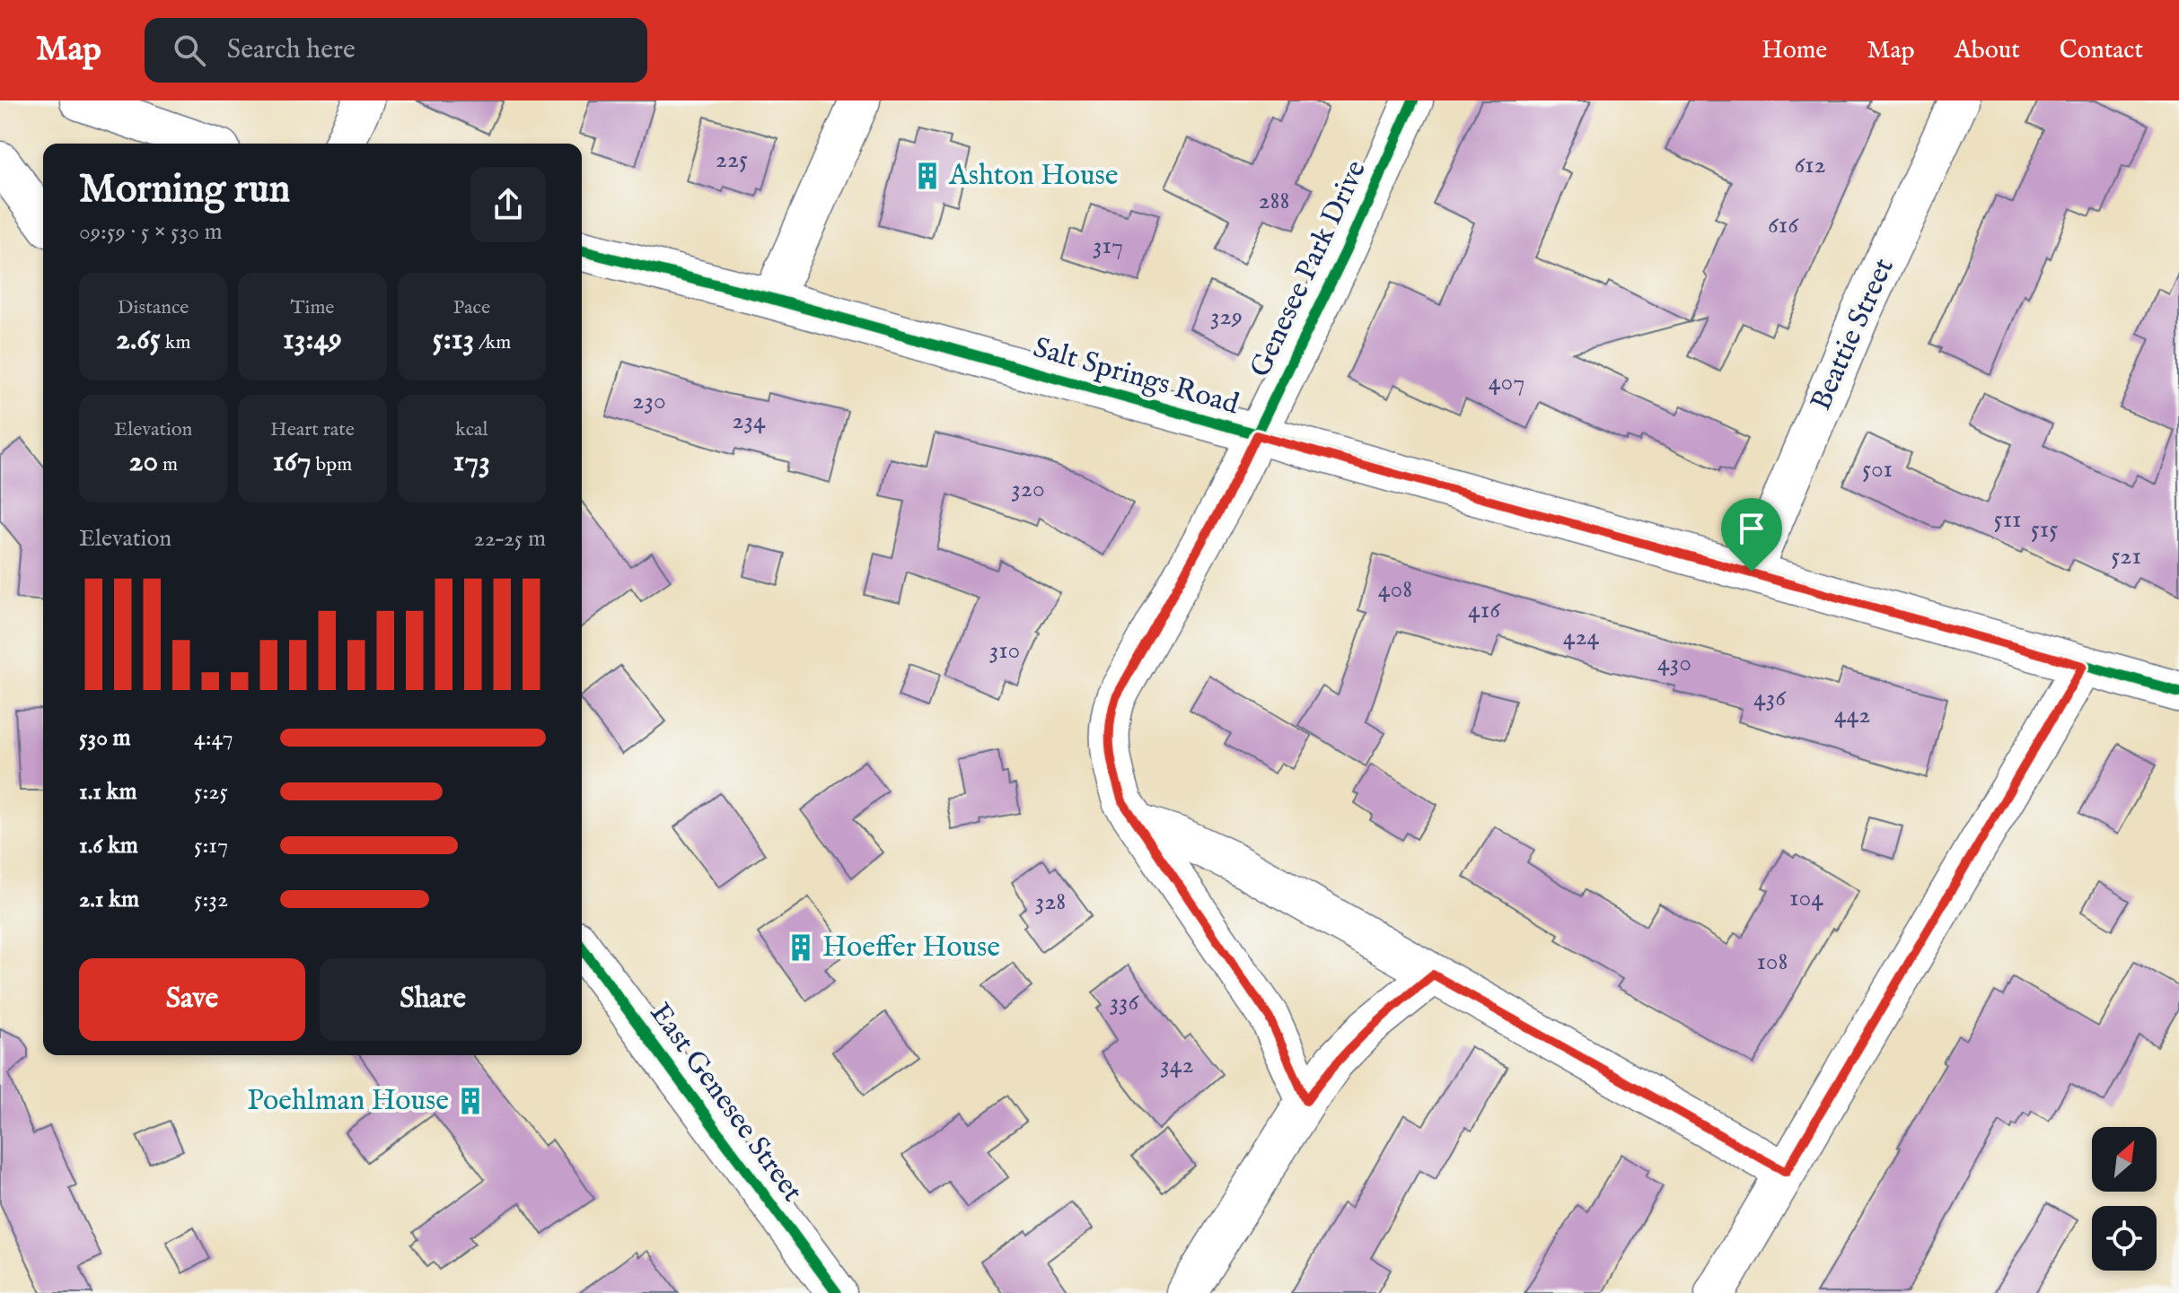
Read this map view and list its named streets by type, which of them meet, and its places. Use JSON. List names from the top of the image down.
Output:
{
  "streets": {
    "street": [
      "Genesee Park Drive",
      "Beattie Street",
      "Salt Springs Road",
      "East Genesee Street"
    ]
  },
  "crossings": [
    ["Genesee Park Drive", "Salt Springs Road"],
    ["Beattie Street", "Salt Springs Road"]
  ],
  "places": {
    "building": ["Ashton House", "Hoeffer House", "Poehlman House"]
  },
  "house_numbers": [
    "225",
    "612",
    "288",
    "616",
    "317",
    "329",
    "407",
    "230",
    "234",
    "501",
    "320",
    "511",
    "515",
    "521",
    "408",
    "416",
    "424",
    "310",
    "430",
    "436",
    "442",
    "104",
    "328",
    "108",
    "336",
    "342"
  ],
  "north": "top right",
  "page": {
    "header": "Map",
    "search": "Search here",
    "nav": [
      "Home",
      "Map",
      "About",
      "Contact"
    ],
    "heading": ["Morning run", "09:59 · 5 × 530 m"],
    "stats": [
      ["Distance", "2.65 km"],
      ["Time", "13:49"],
      ["Pace", "5:13 /km"],
      ["Elevation", "20 m"],
      ["Heart rate", "167 bpm"],
      ["kcal", "173"]
    ],
    "chart": ["Elevation", "22–25 m"],
    "list": [
      {
        "name": "530 m",
        "note": "4:47"
      },
      {
        "name": "1.1 km",
        "note": "5:25"
      },
      {
        "name": "1.6 km",
        "note": "5:17"
      },
      {
        "name": "2.1 km",
        "note": "5:32"
      }
    ],
    "buttons": ["Save", "Share"]
  }
}
